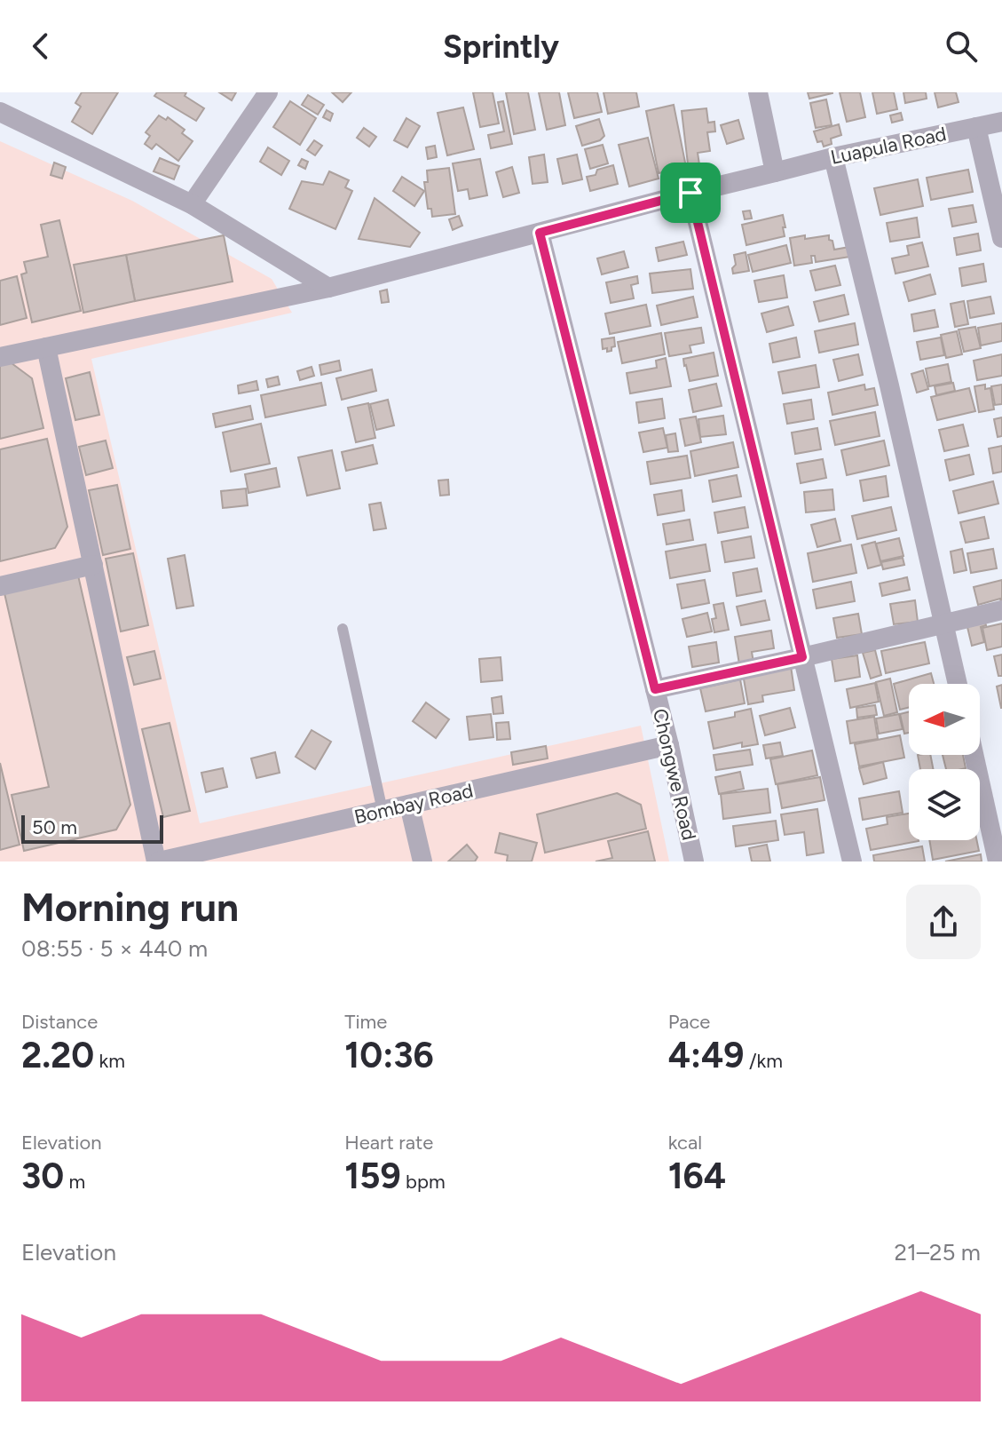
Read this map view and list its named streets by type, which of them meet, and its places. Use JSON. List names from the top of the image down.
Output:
{
  "streets": {
    "street": ["Luapula Road", "Chongwe Road", "Bombay Road"]
  },
  "crossings": [
    ["Luapula Road", "Chongwe Road"],
    ["Chongwe Road", "Bombay Road"]
  ],
  "scale_bar": "50 m",
  "north": "left",
  "page": {
    "header": "Sprintly",
    "scale": "50 m",
    "heading": ["Morning run", "08:55 · 5 × 440 m"],
    "stats": [
      ["Distance", "2.20 km"],
      ["Time", "10:36"],
      ["Pace", "4:49 /km"],
      ["Elevation", "30 m"],
      ["Heart rate", "159 bpm"],
      ["kcal", "164"]
    ],
    "chart": ["Elevation", "21–25 m"]
  }
}
